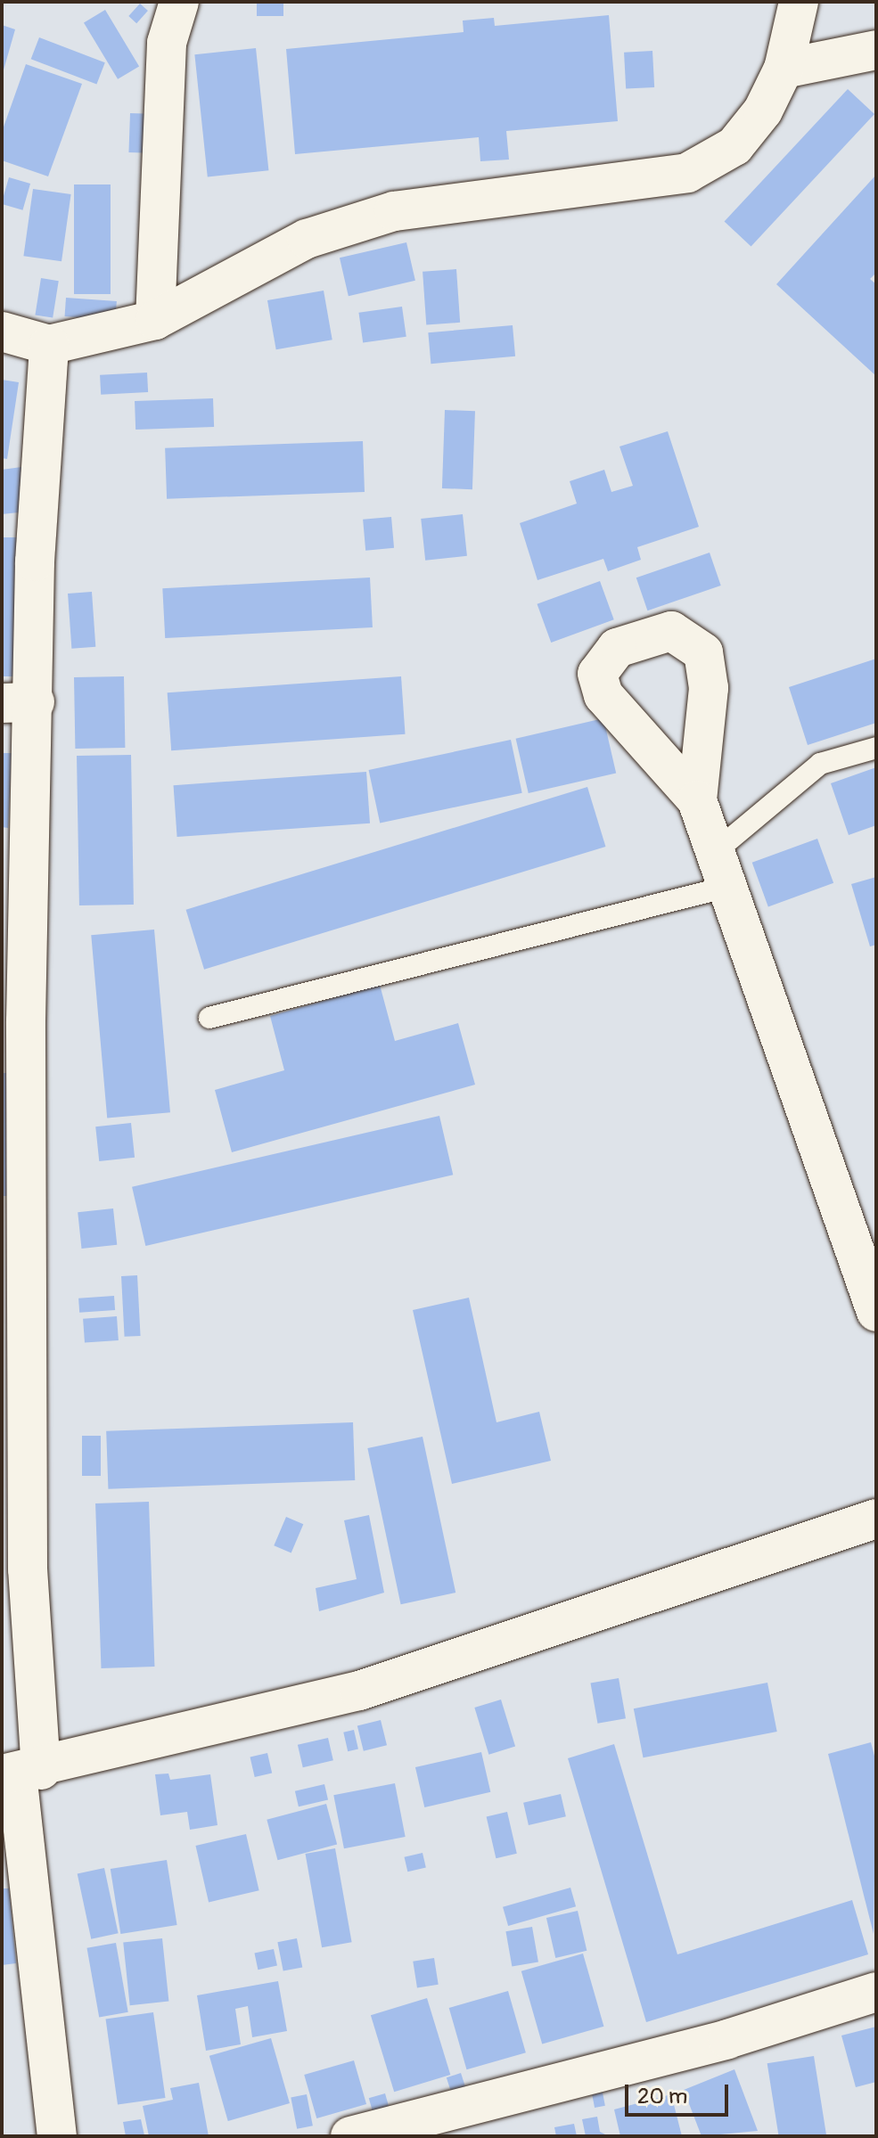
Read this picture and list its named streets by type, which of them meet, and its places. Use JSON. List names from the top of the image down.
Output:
{
  "scale_bar": "20 m"
}
